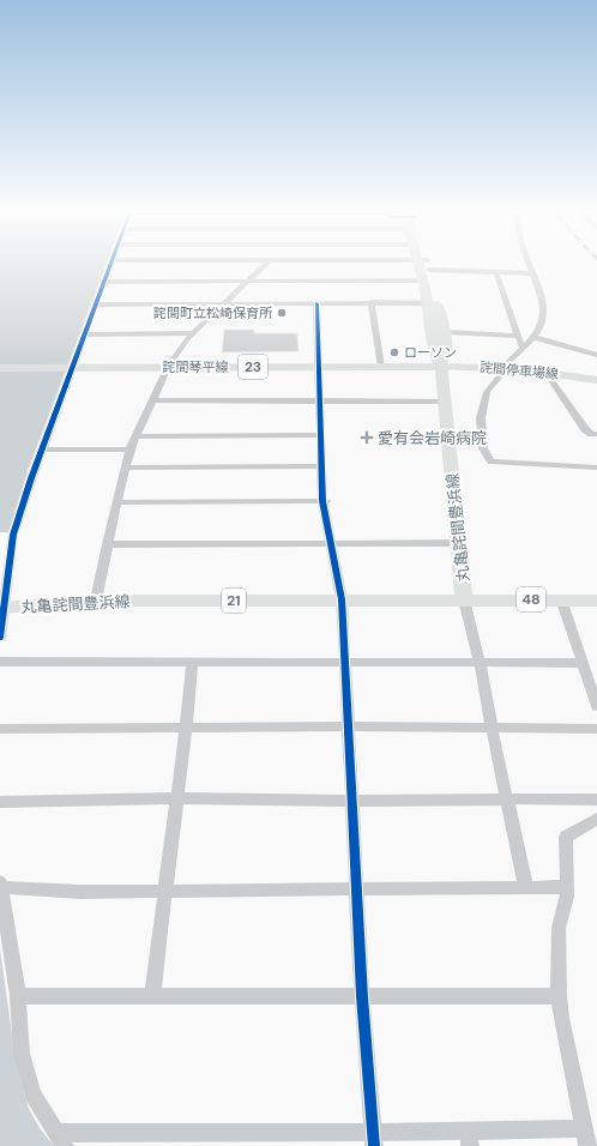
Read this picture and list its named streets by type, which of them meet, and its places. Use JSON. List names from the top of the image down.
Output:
{
  "streets": {
    "main road": [
      "詫間琴平線",
      "23",
      "詫間停車場線",
      "丸亀詫間豊浜線",
      "48",
      "21"
    ]
  },
  "crossings": [
    ["詫間琴平線", "23"],
    ["詫間琴平線", "詫間停車場線"],
    ["詫間琴平線", "丸亀詫間豊浜線"],
    ["詫間停車場線", "丸亀詫間豊浜線"],
    ["丸亀詫間豊浜線", "48"]
  ],
  "places": {
    "other": ["詫間町立松崎保育所", "ローソン"],
    "health": ["愛有会岩崎病院"]
  }
}
